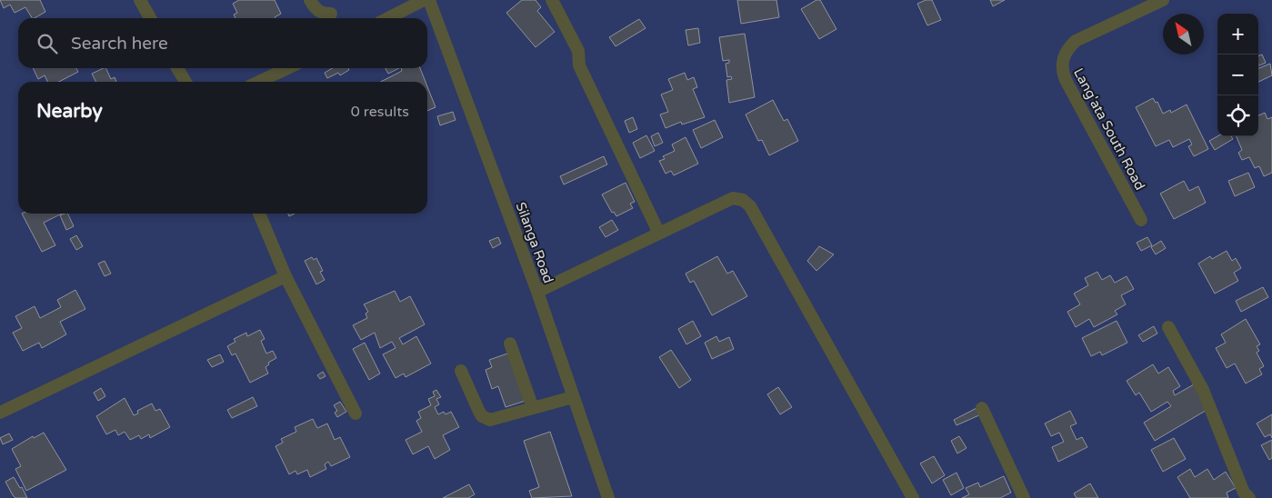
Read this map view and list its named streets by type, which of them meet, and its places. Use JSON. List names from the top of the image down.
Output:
{
  "streets": {
    "street": ["Lang'ata South Road", "Silanga Road"]
  },
  "north": "top left",
  "page": {
    "map_buttons": ["+", "−"],
    "search": "Search here",
    "heading": ["Nearby", "0 results"]
  }
}
